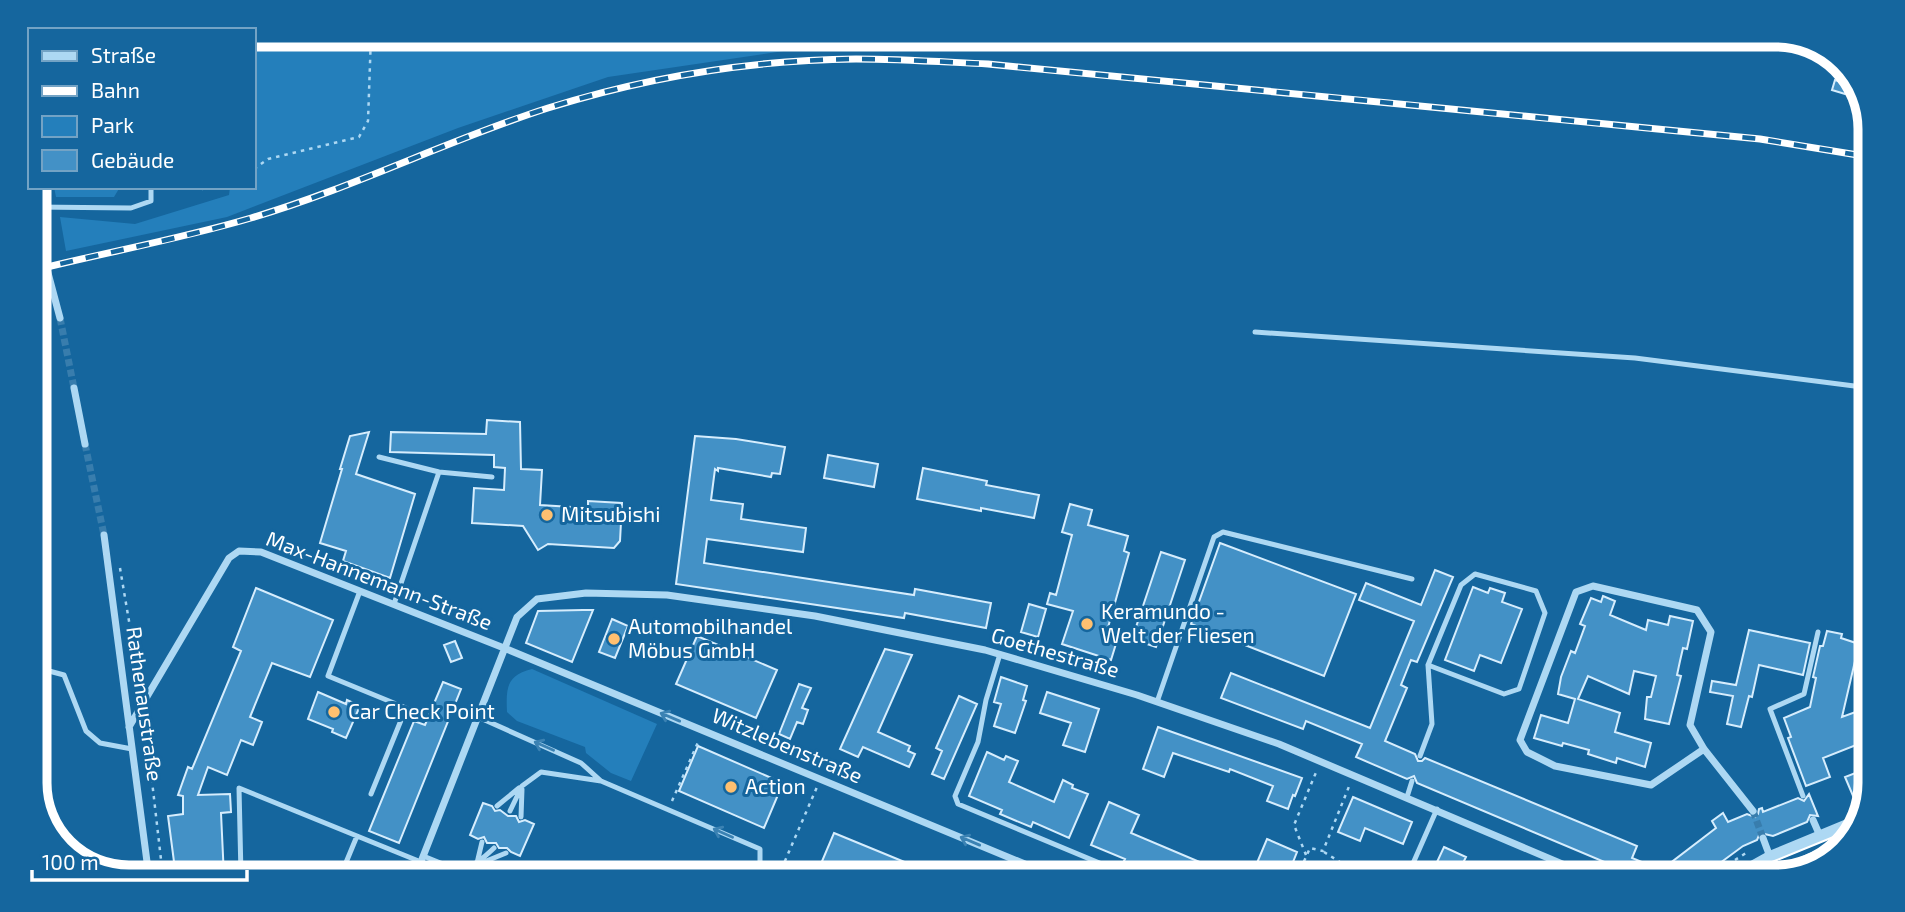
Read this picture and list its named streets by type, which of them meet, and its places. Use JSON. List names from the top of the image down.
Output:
{
  "streets": {
    "street": [
      "Max-Hannemann-Straße",
      "Goethestraße",
      "Rathenaustraße",
      "Witzlebenstraße"
    ]
  },
  "crossings": [
    ["Max-Hannemann-Straße", "Goethestraße"],
    ["Max-Hannemann-Straße", "Rathenaustraße"],
    ["Max-Hannemann-Straße", "Witzlebenstraße"],
    ["Goethestraße", "Witzlebenstraße"]
  ],
  "one_way": ["Witzlebenstraße"],
  "places": [
    "Mitsubishi",
    "Keramundo - Welt der Fliesen",
    "Automobilhandel Möbus GmbH",
    "Car Check Point",
    "Action"
  ],
  "legend": [
    "Straße",
    "Bahn",
    "Park",
    "Gebäude"
  ],
  "scale_bar": "100 m"
}
